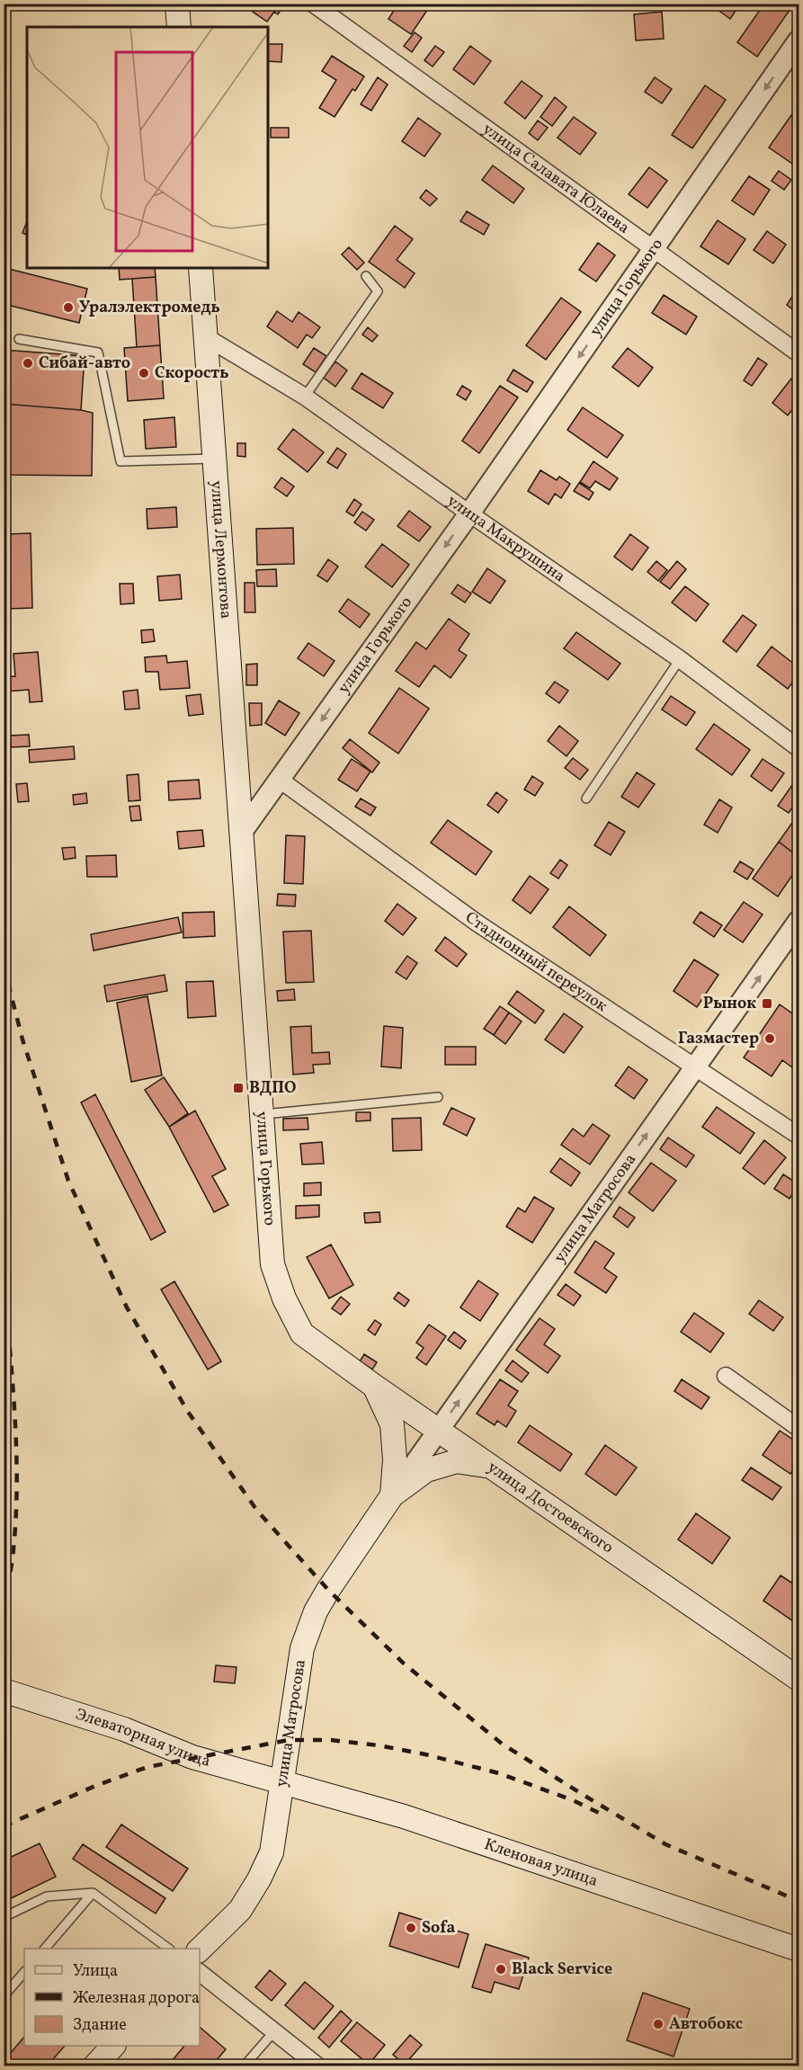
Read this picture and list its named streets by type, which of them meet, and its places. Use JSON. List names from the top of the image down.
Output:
{
  "streets": {
    "main road": [
      "улица Горького",
      "улица Лермонтова",
      "улица Матросова",
      "улица Достоевского",
      "Элеваторная улица",
      "Кленовая улица"
    ],
    "street": ["улица Салавата Юлаева", "улица Макрушина", "Стадионный переулок"]
  },
  "crossings": [
    ["улица Салавата Юлаева", "улица Горького"],
    ["улица Горького", "улица Макрушина"],
    ["улица Горького", "улица Лермонтова"],
    ["улица Горького", "Стадионный переулок"],
    ["улица Горького", "улица Достоевского"],
    ["улица Макрушина", "улица Лермонтова"],
    ["Стадионный переулок", "улица Матросова"],
    ["улица Матросова", "улица Достоевского"],
    ["улица Матросова", "Элеваторная улица"],
    ["улица Матросова", "Кленовая улица"],
    ["Элеваторная улица", "Кленовая улица"]
  ],
  "one_way": ["улица Горького", "улица Матросова"],
  "places": {
    "other": [
      "Уралэлектромедь",
      "Сибай-авто",
      "Скорость",
      "Газмастер",
      "Sofa",
      "Black Service",
      "Автобокс"
    ],
    "transit": ["Рынок", "ВДПО"]
  },
  "legend": ["Улица", "Железная дорога", "Здание"]
}
